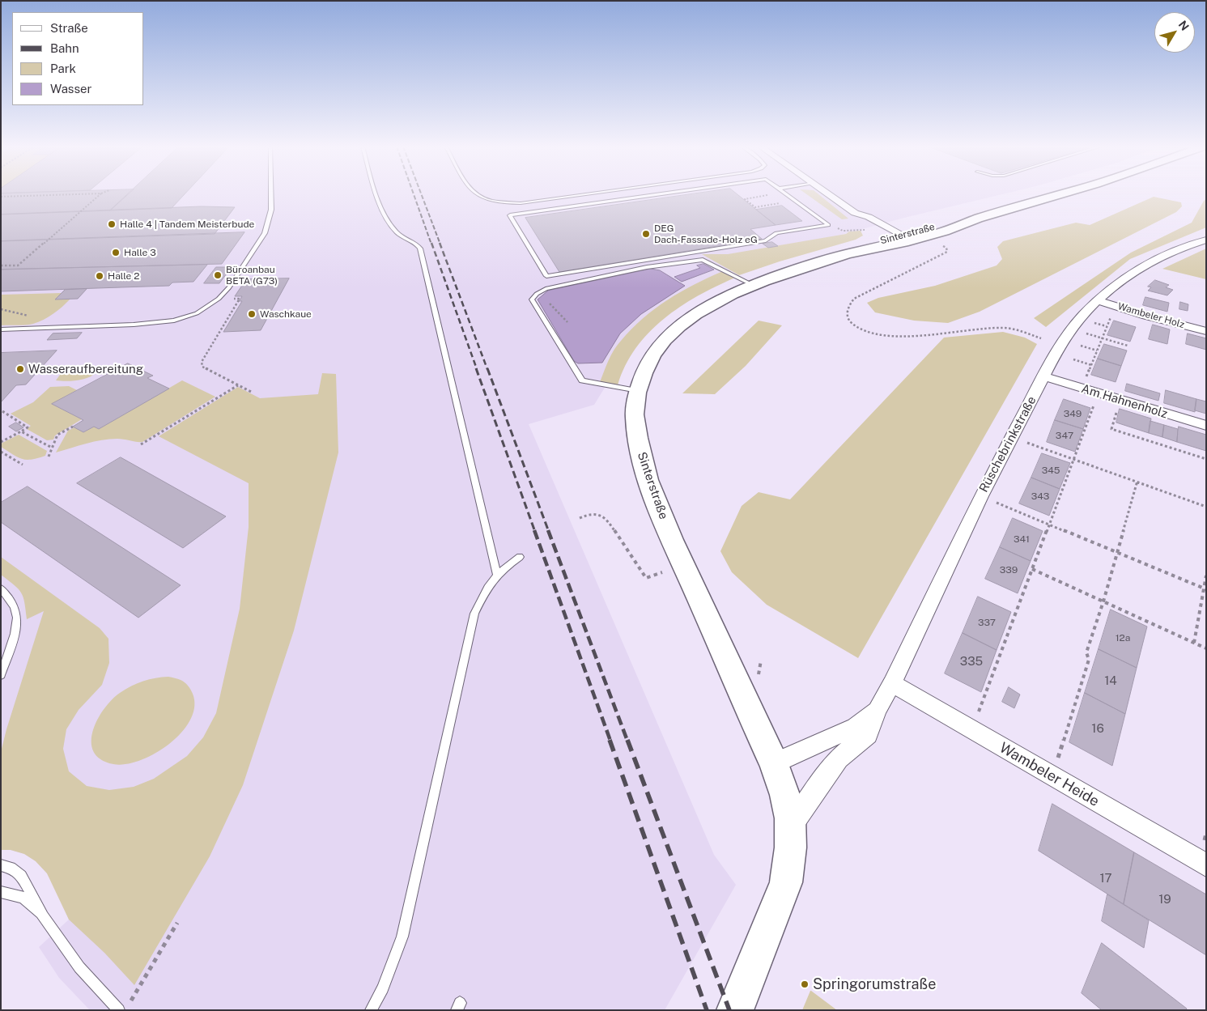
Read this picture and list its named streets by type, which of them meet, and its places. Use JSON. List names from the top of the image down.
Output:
{
  "streets": {
    "street": [
      "Sinterstraße",
      "Wambeler Holz",
      "Am Hahnenholz",
      "Rüschebrinkstraße",
      "Wambeler Heide"
    ]
  },
  "crossings": [
    ["Sinterstraße", "Rüschebrinkstraße"],
    ["Wambeler Holz", "Rüschebrinkstraße"],
    ["Am Hahnenholz", "Rüschebrinkstraße"],
    ["Rüschebrinkstraße", "Wambeler Heide"]
  ],
  "places": [
    "Halle 4 | Tandem Meisterbude",
    "DEG Dach-Fassade-Holz eG",
    "Halle 3",
    "Büroanbau BETA (G73)",
    "Halle 2",
    "Waschkaue",
    "Wasseraufbereitung",
    "Springorumstraße"
  ],
  "house_numbers": [
    "349",
    "347",
    "345",
    "343",
    "341",
    "339",
    "337",
    "12a",
    "335",
    "14",
    "16",
    "17",
    "19"
  ],
  "legend": [
    "Straße",
    "Bahn",
    "Park",
    "Wasser"
  ],
  "north": "top right"
}
